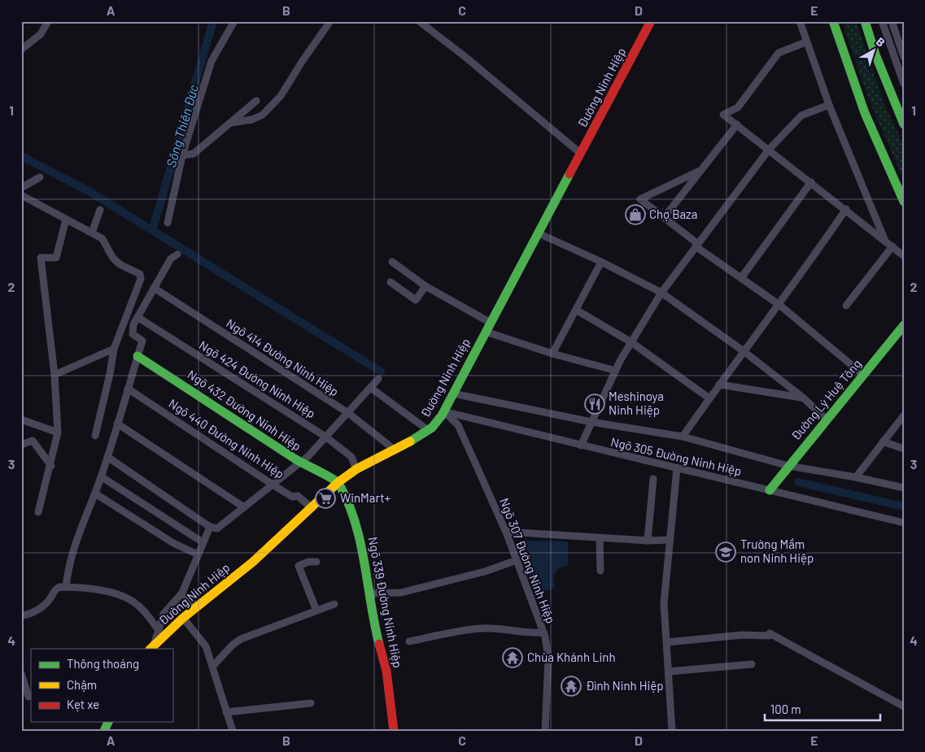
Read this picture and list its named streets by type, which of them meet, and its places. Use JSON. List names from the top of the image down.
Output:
{
  "streets": {
    "main road": [
      "Đường Ninh Hiệp",
      "Đường Lý Huệ Tông",
      "Ngõ 432 Đường Ninh Hiệp",
      "Ngõ 339 Đường Ninh Hiệp"
    ],
    "street": [
      "Ngõ 414 Đường Ninh Hiệp",
      "Ngõ 424 Đường Ninh Hiệp",
      "Ngõ 440 Đường Ninh Hiệp",
      "Ngõ 305 Đường Ninh Hiệp",
      "Ngõ 307 Đường Ninh Hiệp"
    ]
  },
  "crossings": [
    ["Đường Ninh Hiệp", "Ngõ 414 Đường Ninh Hiệp"],
    ["Đường Ninh Hiệp", "Ngõ 424 Đường Ninh Hiệp"],
    ["Đường Ninh Hiệp", "Ngõ 432 Đường Ninh Hiệp"],
    ["Đường Ninh Hiệp", "Ngõ 440 Đường Ninh Hiệp"],
    ["Đường Ninh Hiệp", "Ngõ 305 Đường Ninh Hiệp"],
    ["Đường Ninh Hiệp", "Ngõ 307 Đường Ninh Hiệp"],
    ["Đường Ninh Hiệp", "Ngõ 339 Đường Ninh Hiệp"],
    ["Đường Lý Huệ Tông", "Ngõ 305 Đường Ninh Hiệp"],
    ["Ngõ 432 Đường Ninh Hiệp", "Ngõ 339 Đường Ninh Hiệp"],
    ["Ngõ 305 Đường Ninh Hiệp", "Ngõ 307 Đường Ninh Hiệp"]
  ],
  "water": ["Sông Thiên Đức"],
  "places": {
    "shop": ["Chợ Baza"],
    "restaurant": ["Meshinoya Ninh Hiệp"],
    "supermarket": ["WinMart+"],
    "school or university": ["Trường Mầm non Ninh Hiệp"],
    "temple": ["Chùa Khánh Linh", "Đình Ninh Hiệp"]
  },
  "legend": ["Thông thoáng", "Chậm", "Kẹt xe"],
  "scale_bar": "100 m",
  "north": "top right",
  "grid": {
    "columns": [
      "A",
      "B",
      "C",
      "D",
      "E"
    ],
    "rows": [
      "1",
      "2",
      "3",
      "4"
    ]
  }
}
